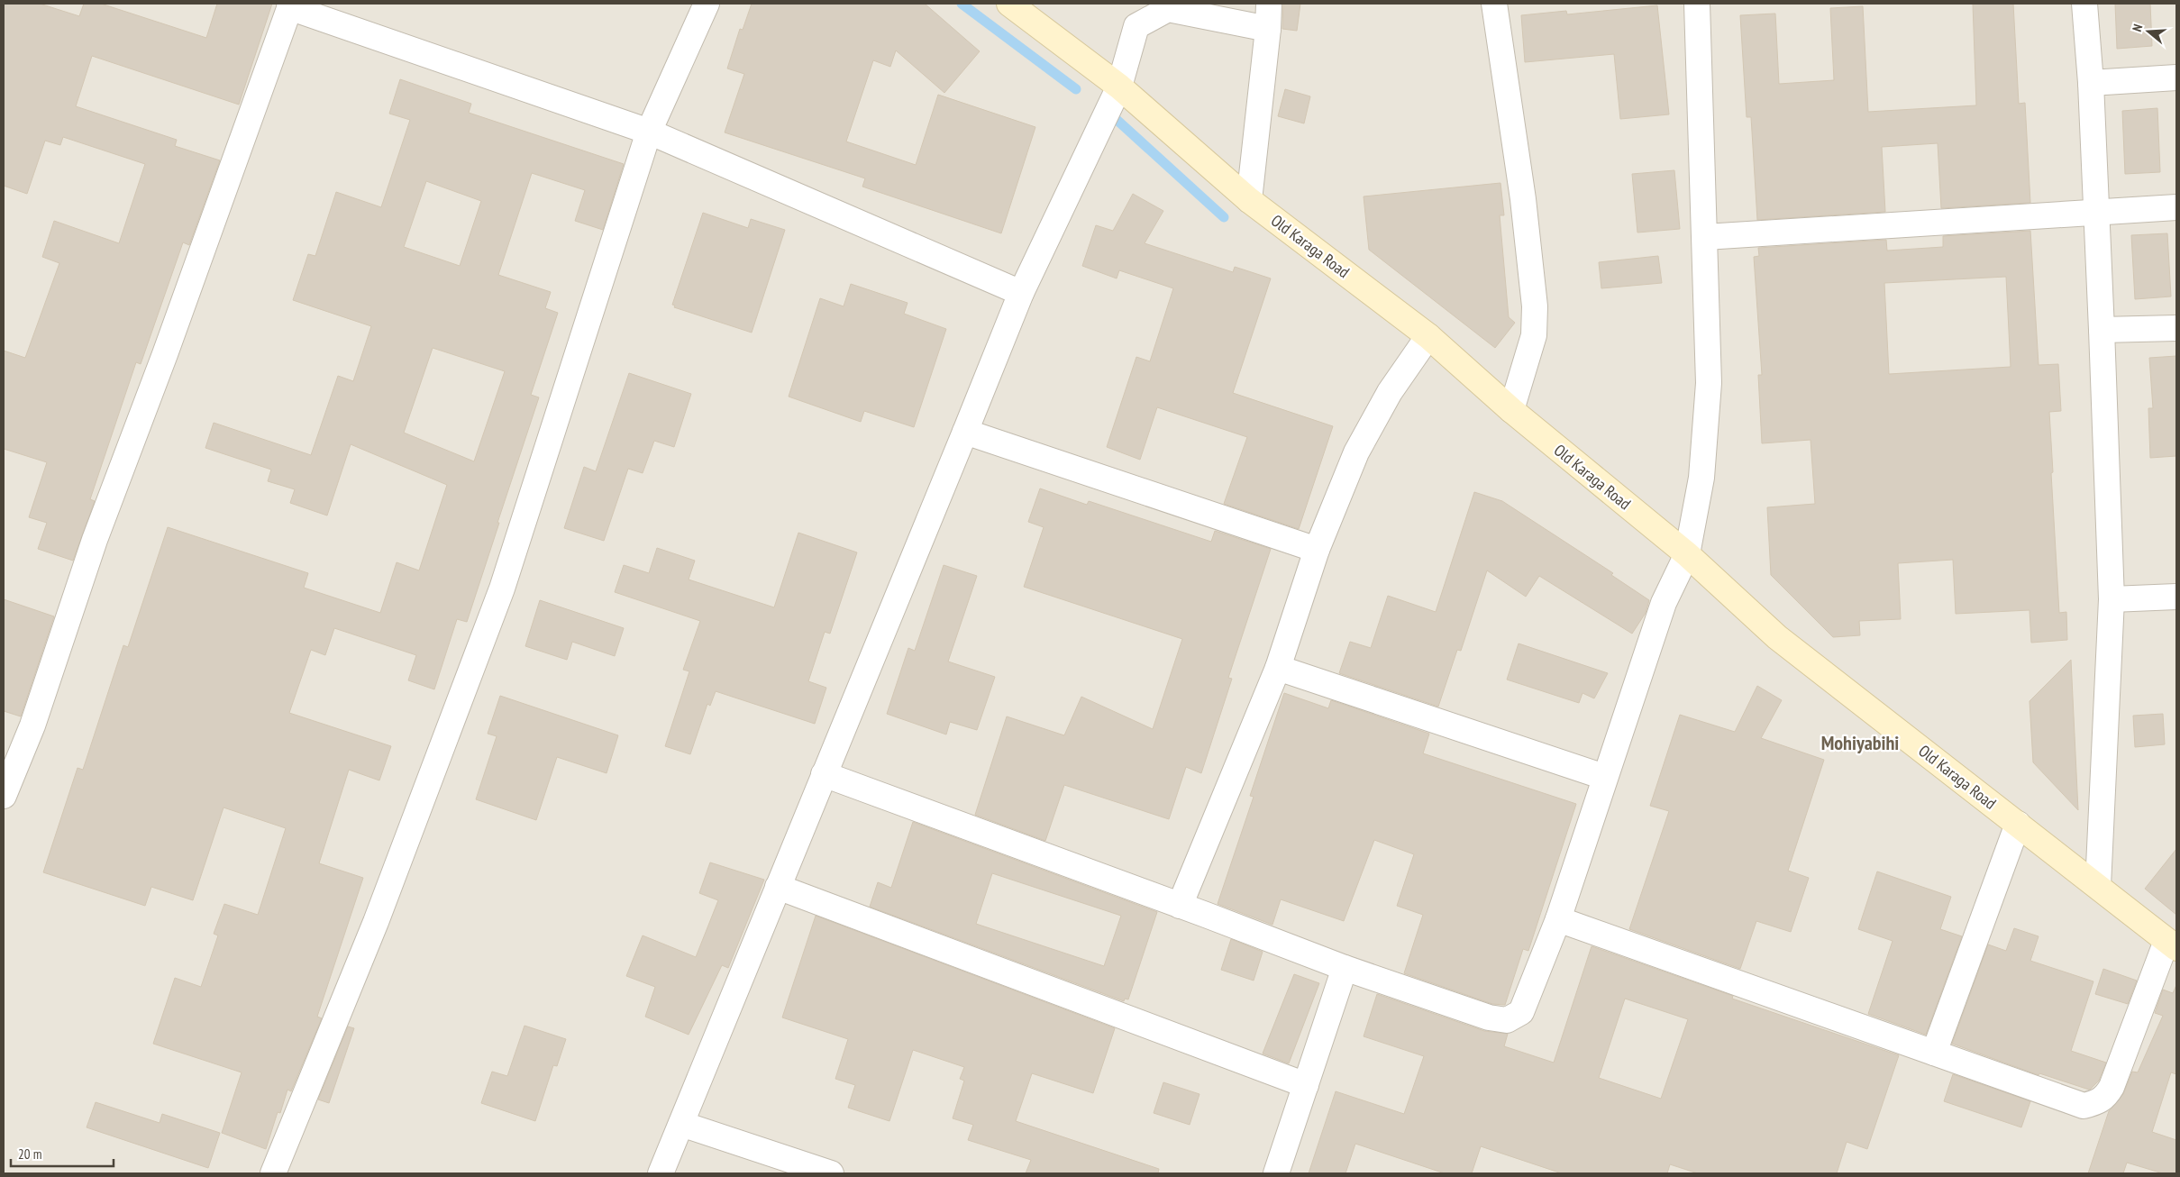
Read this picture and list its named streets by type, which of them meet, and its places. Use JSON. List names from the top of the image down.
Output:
{
  "streets": {
    "street": ["Old Karaga Road"]
  },
  "districts": ["Mohiyabihi"],
  "scale_bar": "20 m",
  "north": "left"
}
